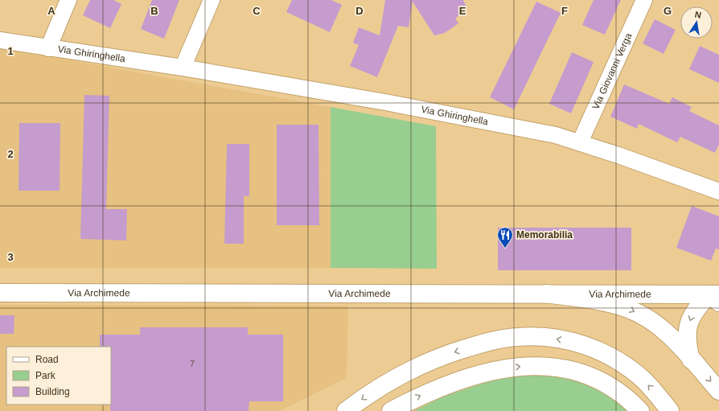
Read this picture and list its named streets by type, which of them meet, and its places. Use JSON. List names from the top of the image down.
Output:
{
  "streets": {
    "main road": ["Via Archimede"],
    "street": ["Via Ghiringhella", "Via Giovanni Verga"]
  },
  "crossings": [
    ["Via Ghiringhella", "Via Giovanni Verga"]
  ],
  "places": {
    "restaurant": ["Memorabilia"]
  },
  "house_numbers": ["7"],
  "legend": ["Road", "Park", "Building"],
  "north": "top",
  "grid": {
    "columns": [
      "A",
      "B",
      "C",
      "D",
      "E",
      "F",
      "G"
    ],
    "rows": ["1", "2", "3"]
  }
}
